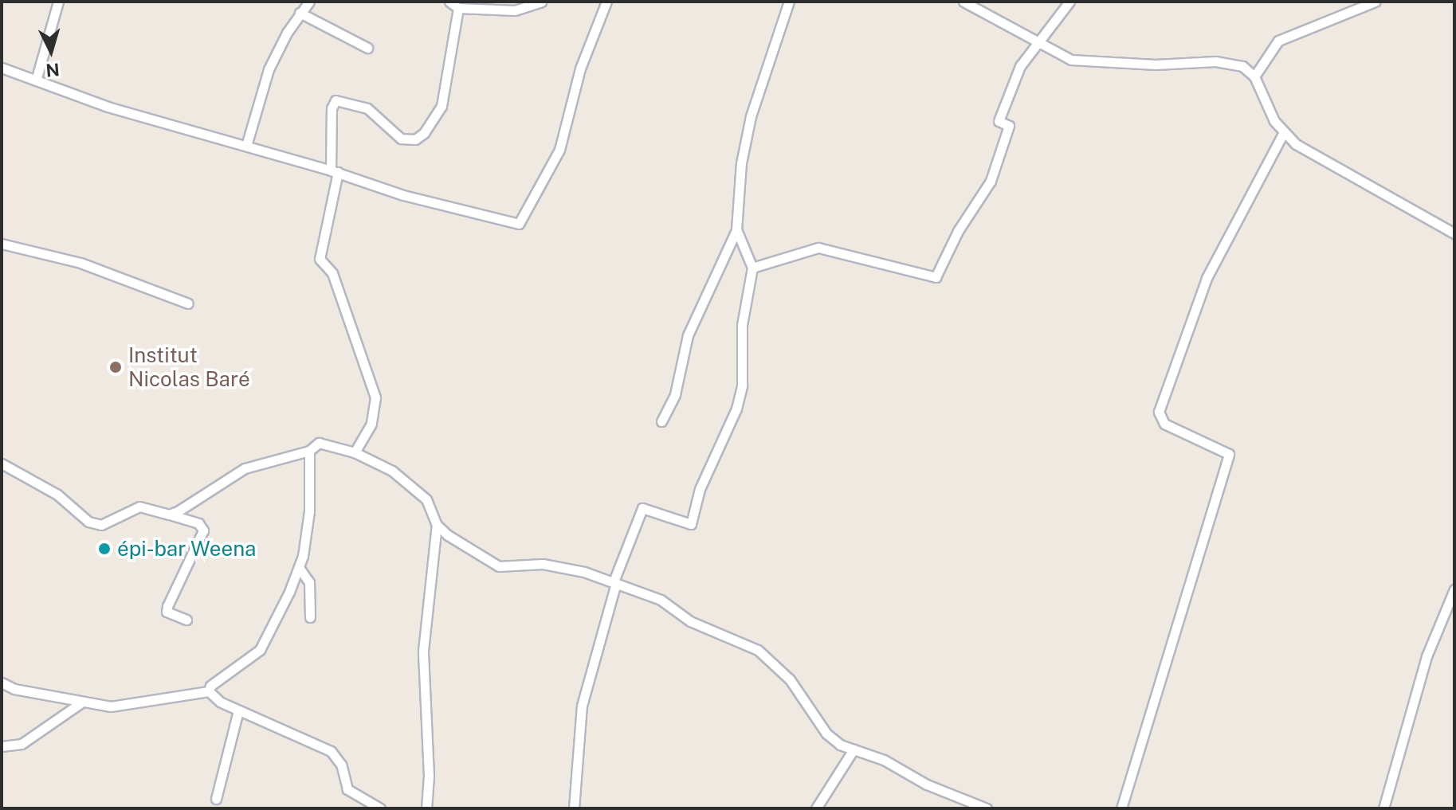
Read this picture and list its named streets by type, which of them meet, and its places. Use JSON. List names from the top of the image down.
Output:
{
  "places": ["Institut Nicolas Baré", "épi-bar Weena"],
  "north": "bottom"
}
